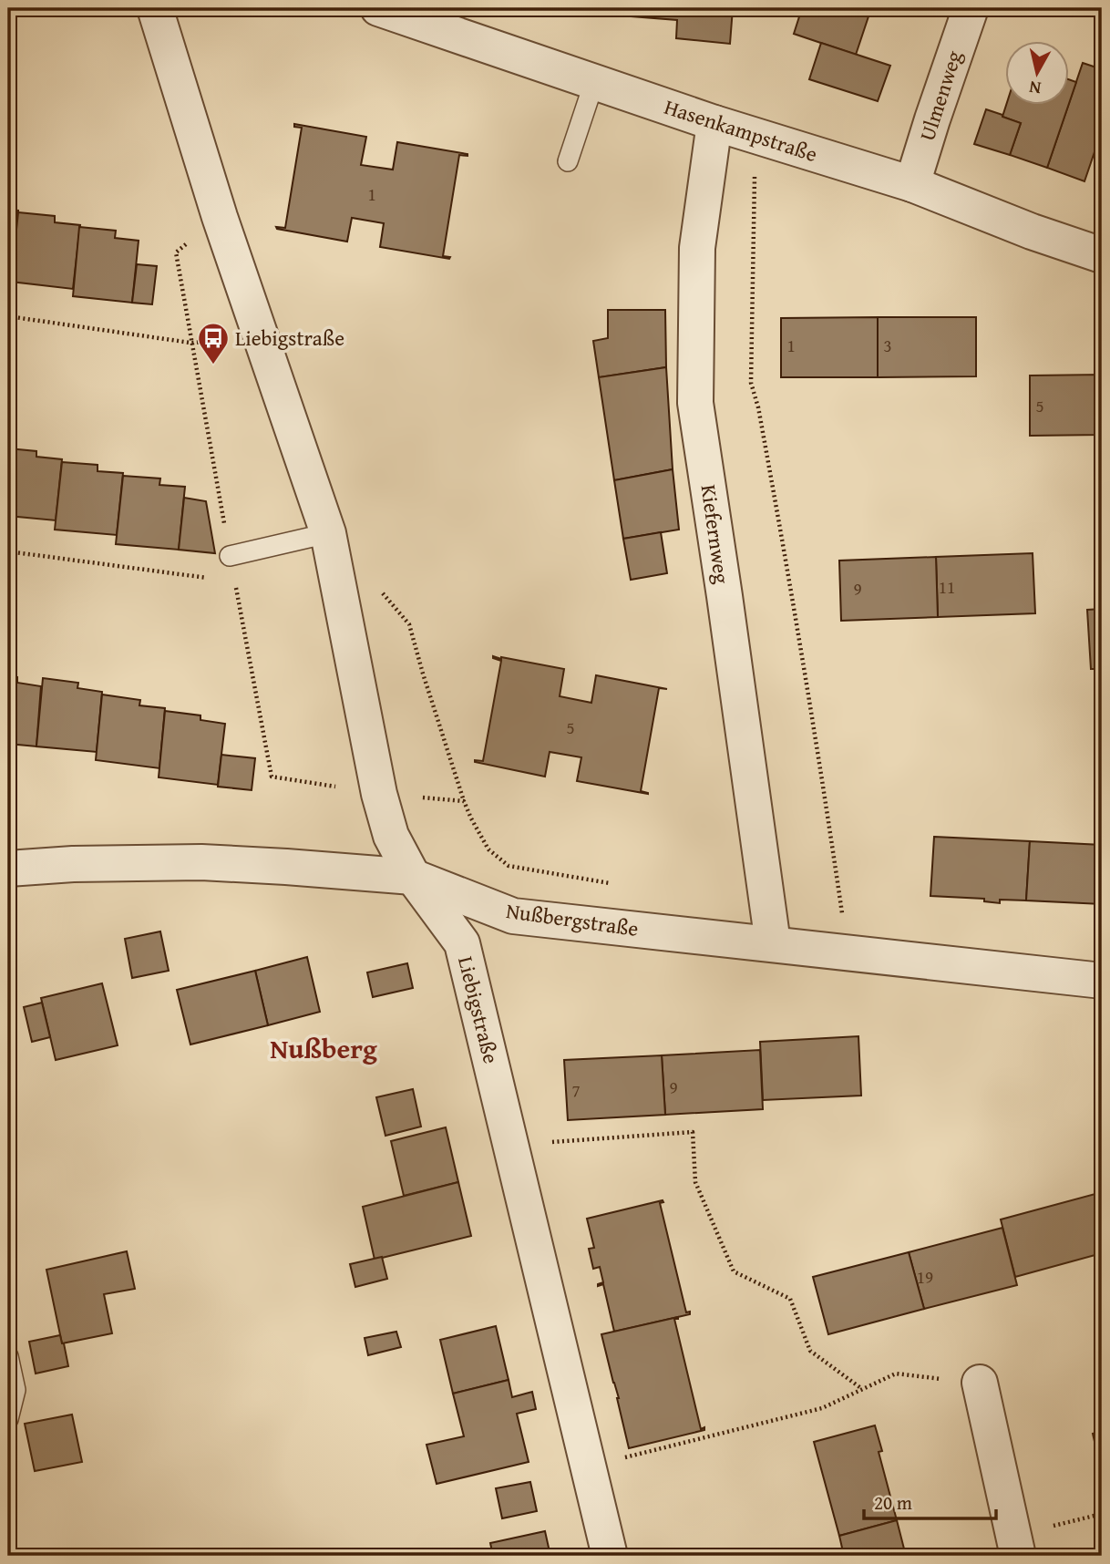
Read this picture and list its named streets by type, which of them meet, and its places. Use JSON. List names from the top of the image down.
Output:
{
  "streets": {
    "street": [
      "Ulmenweg",
      "Hasenkampstraße",
      "Kiefernweg",
      "Nußbergstraße",
      "Liebigstraße"
    ]
  },
  "crossings": [
    ["Ulmenweg", "Hasenkampstraße"],
    ["Hasenkampstraße", "Kiefernweg"],
    ["Kiefernweg", "Nußbergstraße"],
    ["Nußbergstraße", "Liebigstraße"]
  ],
  "districts": ["Nußberg"],
  "places": {
    "bus stop": ["Liebigstraße"]
  },
  "house_numbers": [
    "1",
    "1",
    "3",
    "5",
    "11",
    "9",
    "5",
    "9",
    "7",
    "19"
  ],
  "scale_bar": "20 m",
  "north": "bottom"
}
